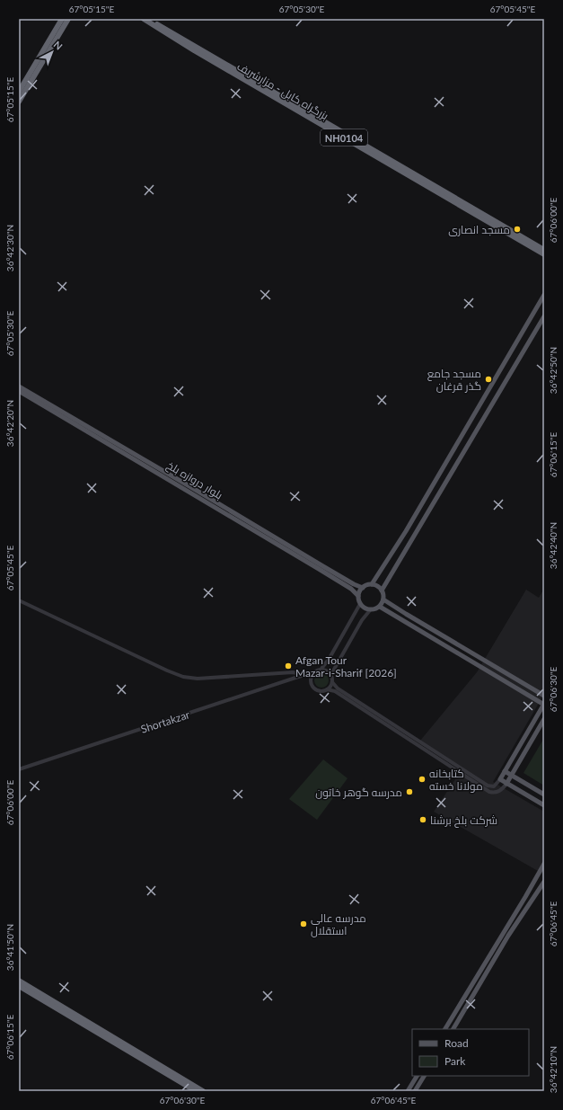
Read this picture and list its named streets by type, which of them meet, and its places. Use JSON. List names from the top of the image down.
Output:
{
  "streets": {
    "highway": ["بزرگراه کابل - مزارشریف", "NH0104"],
    "main road": ["بلوار دروازه بلخ"],
    "street": ["Shortakzar"]
  },
  "places": [
    "مسجد انصاری",
    "مسجد جامع گذر قرغان",
    "Afgan Tour Mazar-i-Sharif [2026]",
    "کتابخانه مولانا خسته",
    "مدرسه گوهر خاتون",
    "شرکت بلخ برشنا",
    "مدرسه عالی استقلال"
  ],
  "legend": ["Road", "Park"],
  "north": "top right",
  "coordinates": [
    "67°05'15\"E",
    "67°05'30\"E",
    "67°05'45\"E",
    "67°06'00\"E",
    "36°42'30\"N",
    "36°42'50\"N",
    "36°42'20\"N",
    "67°06'15\"E",
    "36°42'40\"N",
    "67°06'30\"E",
    "67°06'45\"E",
    "36°41'50\"N",
    "36°42'10\"N"
  ]
}
